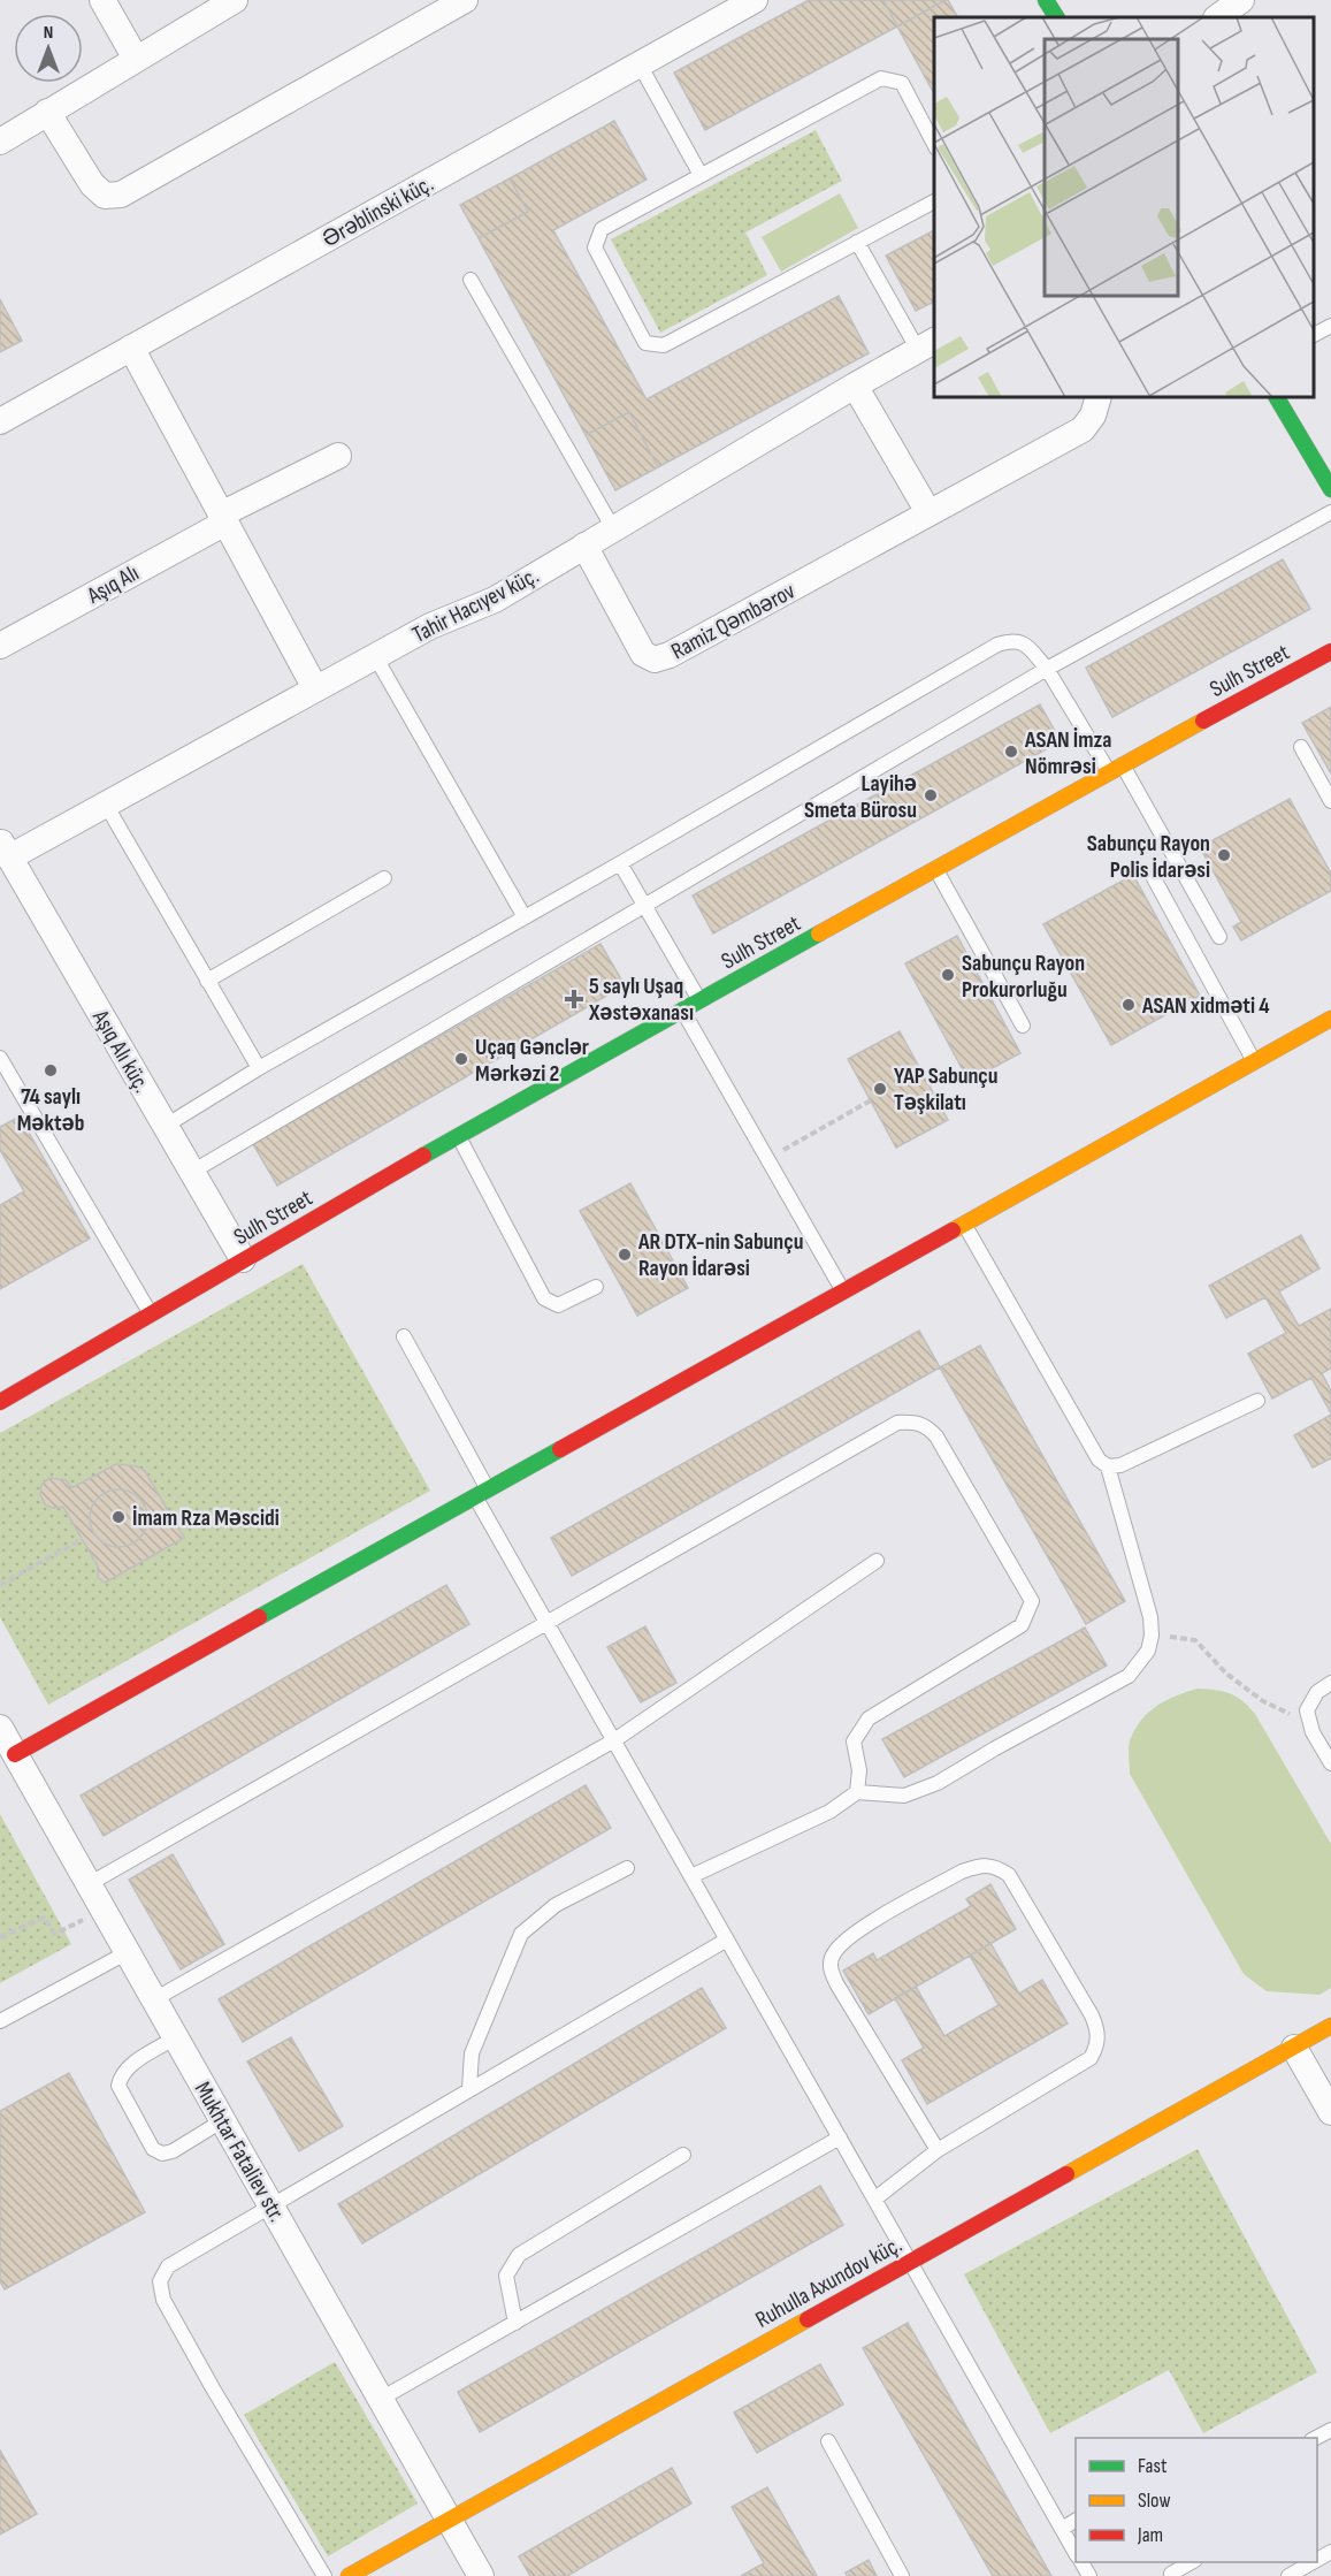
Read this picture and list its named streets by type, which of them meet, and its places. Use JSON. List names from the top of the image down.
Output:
{
  "streets": {
    "street": [
      "Ərəblinski küç.",
      "Aşıq Alı",
      "Tahir Hacıyev küç.",
      "Ramiz Qəmbərov",
      "Sulh Street",
      "Aşıq Alı küç.",
      "Mukhtar Fataliev str.",
      "Ruhulla Axundov küç."
    ]
  },
  "crossings": [
    ["Tahir Hacıyev küç.", "Ramiz Qəmbərov"],
    ["Tahir Hacıyev küç.", "Aşıq Alı küç."],
    ["Sulh Street", "Aşıq Alı küç."],
    ["Mukhtar Fataliev str.", "Ruhulla Axundov küç."]
  ],
  "places": {
    "other": [
      "ASAN İmza Nömrəsi",
      "Layihə Smeta Bürosu",
      "Sabunçu Rayon Polis İdarəsi",
      "Sabunçu Rayon Prokurorluğu",
      "ASAN xidməti 4",
      "Uçaq Gənclər Mərkəzi 2",
      "74 saylı Məktəb",
      "YAP Sabunçu Təşkilatı",
      "AR DTX-nin Sabunçu Rayon İdarəsi",
      "İmam Rza Məscidi"
    ],
    "health": ["5 saylı Uşaq Xəstəxanası"]
  },
  "legend": ["Fast", "Slow", "Jam"],
  "north": "top"
}
